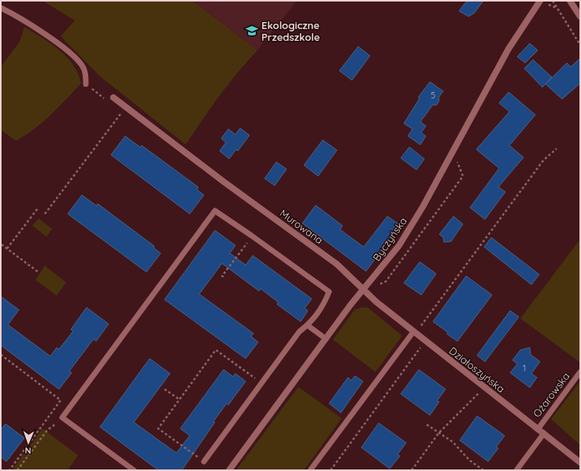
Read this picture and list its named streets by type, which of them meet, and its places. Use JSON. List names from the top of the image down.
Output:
{
  "streets": {
    "street": ["Murowana", "Byczyńska", "Działoszyńska"],
    "lane": ["Ożarowska"]
  },
  "crossings": [
    ["Murowana", "Byczyńska"],
    ["Murowana", "Działoszyńska"],
    ["Byczyńska", "Działoszyńska"],
    ["Działoszyńska", "Ożarowska"]
  ],
  "places": {
    "school or university": ["Ekologiczne Przedszkole"]
  },
  "house_numbers": ["5", "1"],
  "north": "bottom"
}
